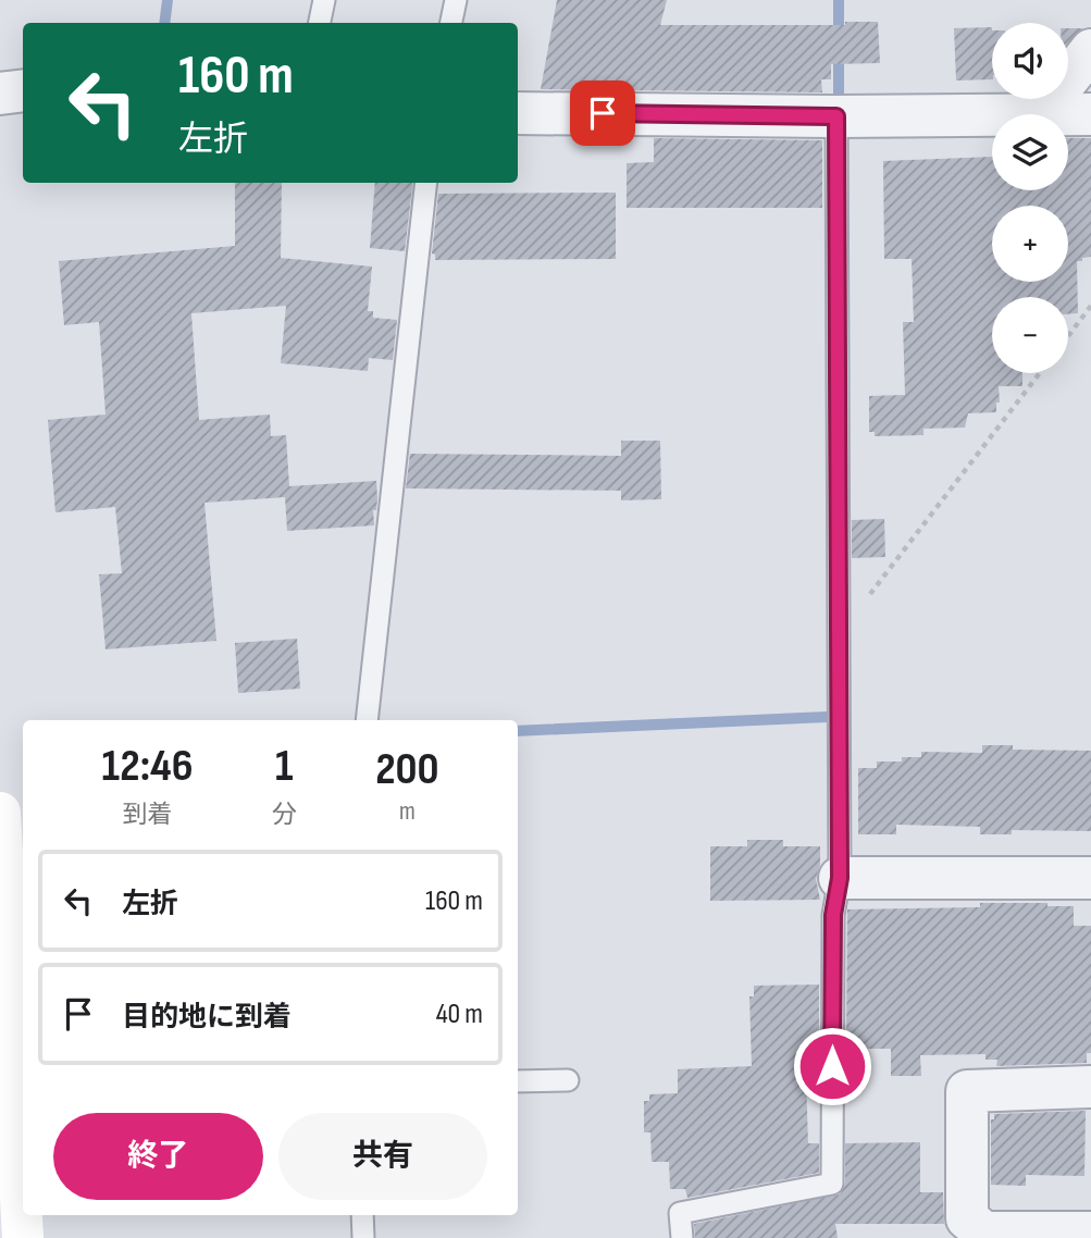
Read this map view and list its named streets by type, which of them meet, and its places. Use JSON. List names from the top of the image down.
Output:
{
  "page": {
    "map_buttons": ["+", "−"],
    "turn": ["160 m", "左折"],
    "eta": [
      "12:46",
      "到着",
      "1",
      "分",
      "200",
      "m"
    ],
    "list": [
      {
        "name": "左折",
        "value": "160 m"
      },
      {
        "name": "目的地に到着",
        "value": "40 m"
      }
    ],
    "buttons": ["終了", "共有"]
  }
}
